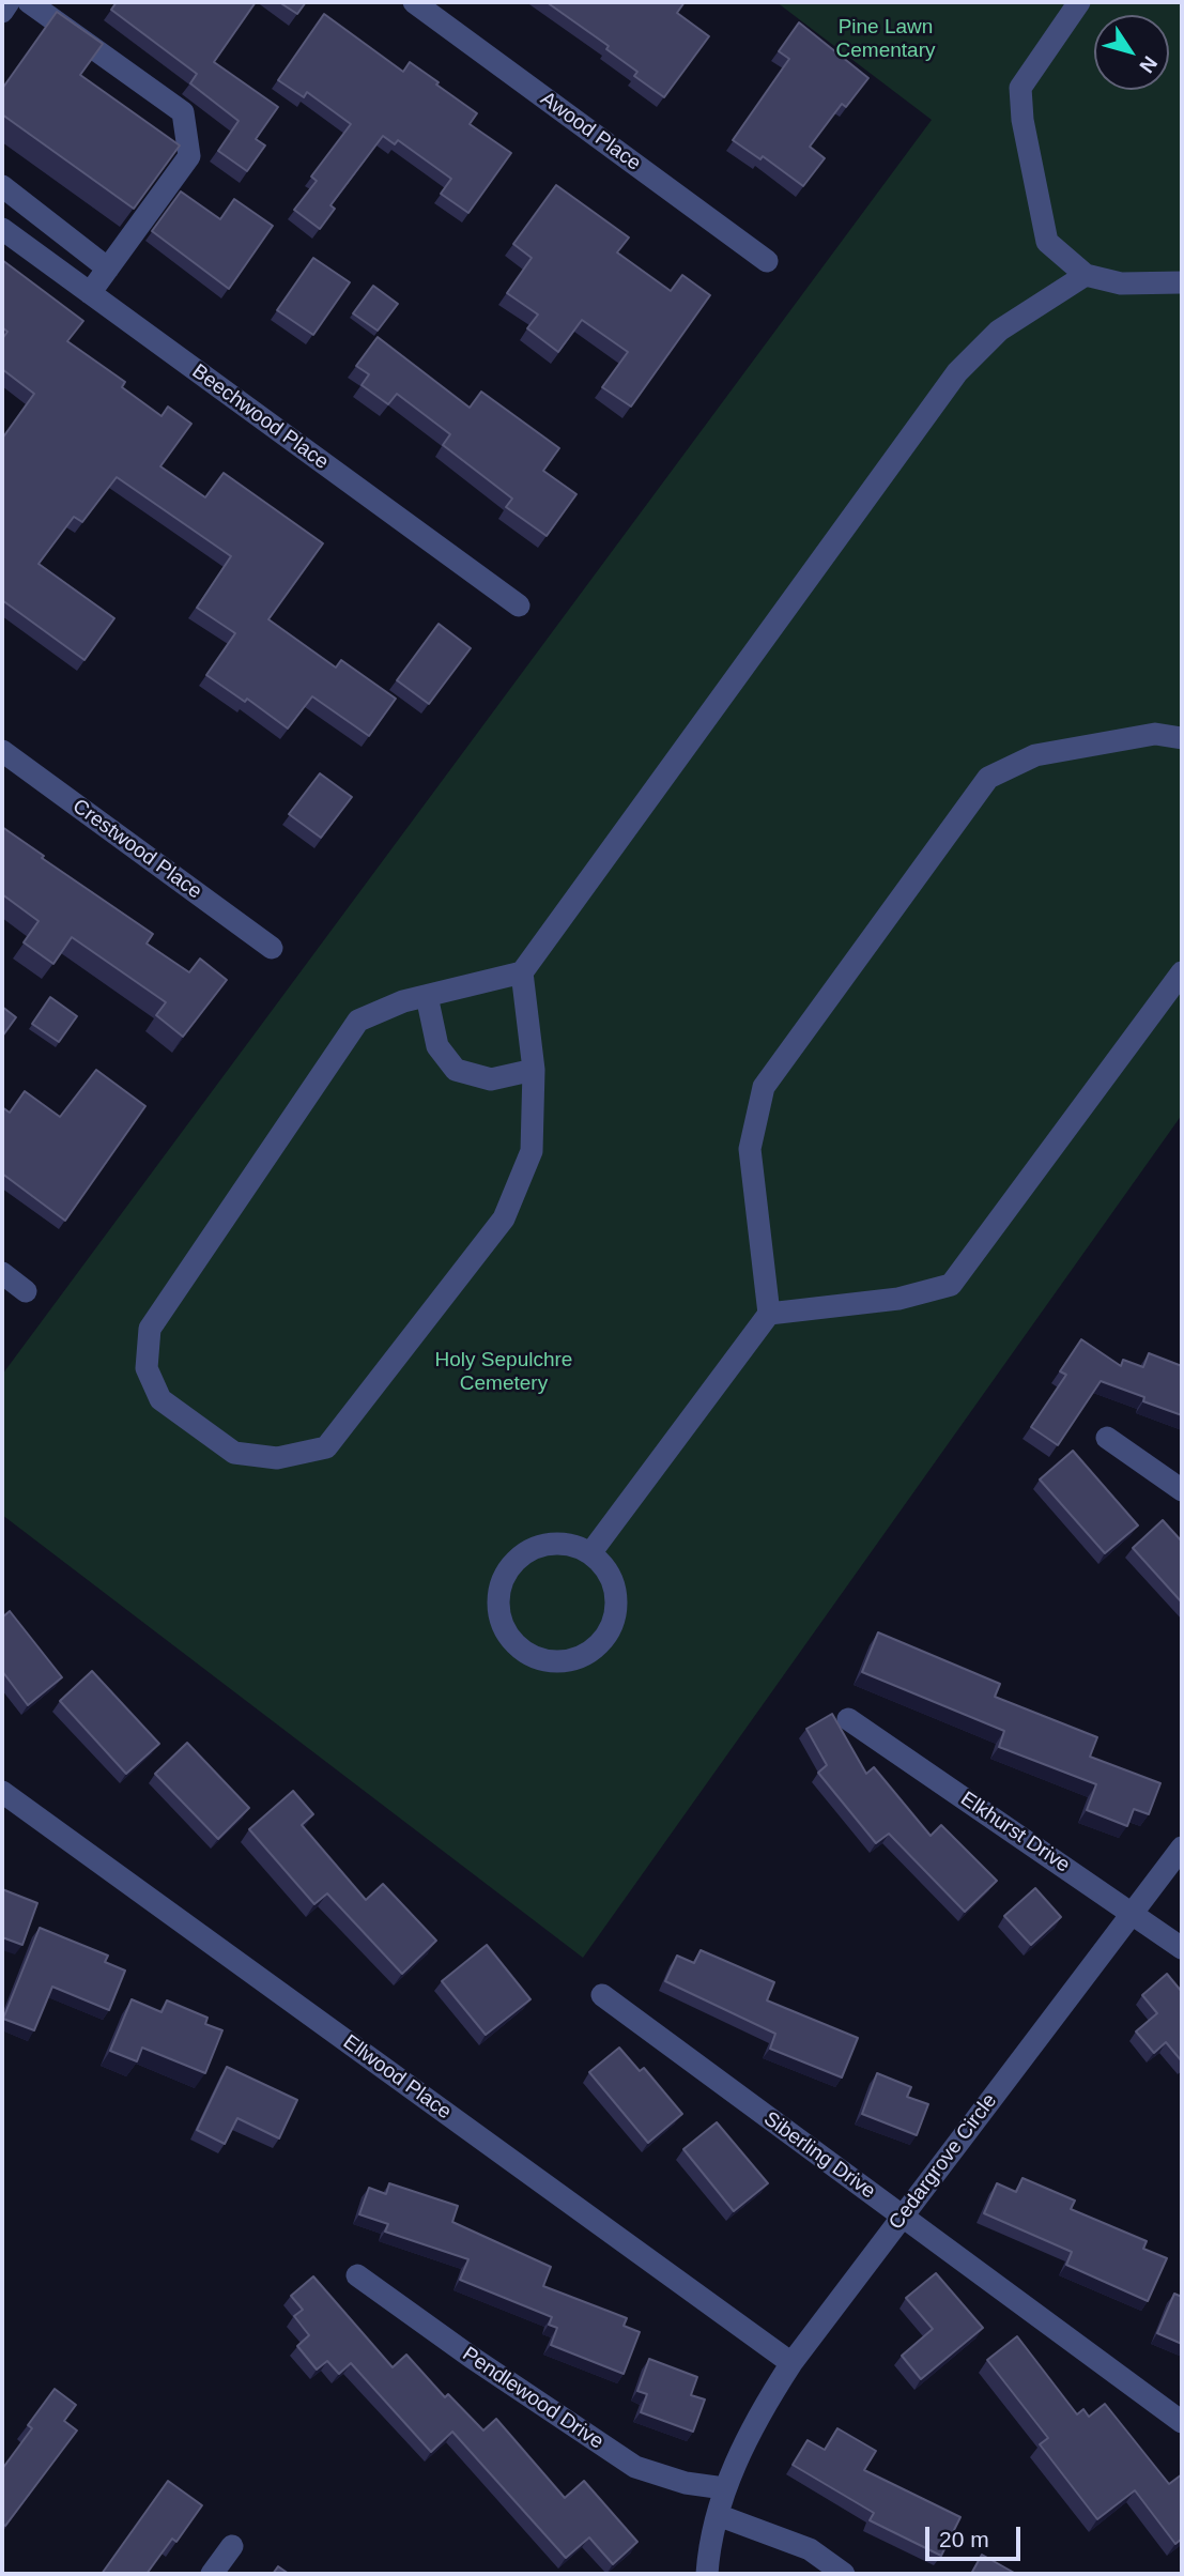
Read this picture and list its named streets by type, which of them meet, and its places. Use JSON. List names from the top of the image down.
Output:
{
  "streets": {
    "street": [
      "Awood Place",
      "Beechwood Place",
      "Crestwood Place",
      "Elkhurst Drive",
      "Ellwood Place",
      "Siberling Drive",
      "Cedargrove Circle",
      "Pendlewood Drive"
    ]
  },
  "crossings": [
    ["Elkhurst Drive", "Cedargrove Circle"],
    ["Ellwood Place", "Cedargrove Circle"],
    ["Siberling Drive", "Cedargrove Circle"],
    ["Cedargrove Circle", "Pendlewood Drive"]
  ],
  "parks": ["Pine Lawn Cementary", "Holy Sepulchre Cemetery"],
  "scale_bar": "20 m",
  "north": "bottom right"
}
